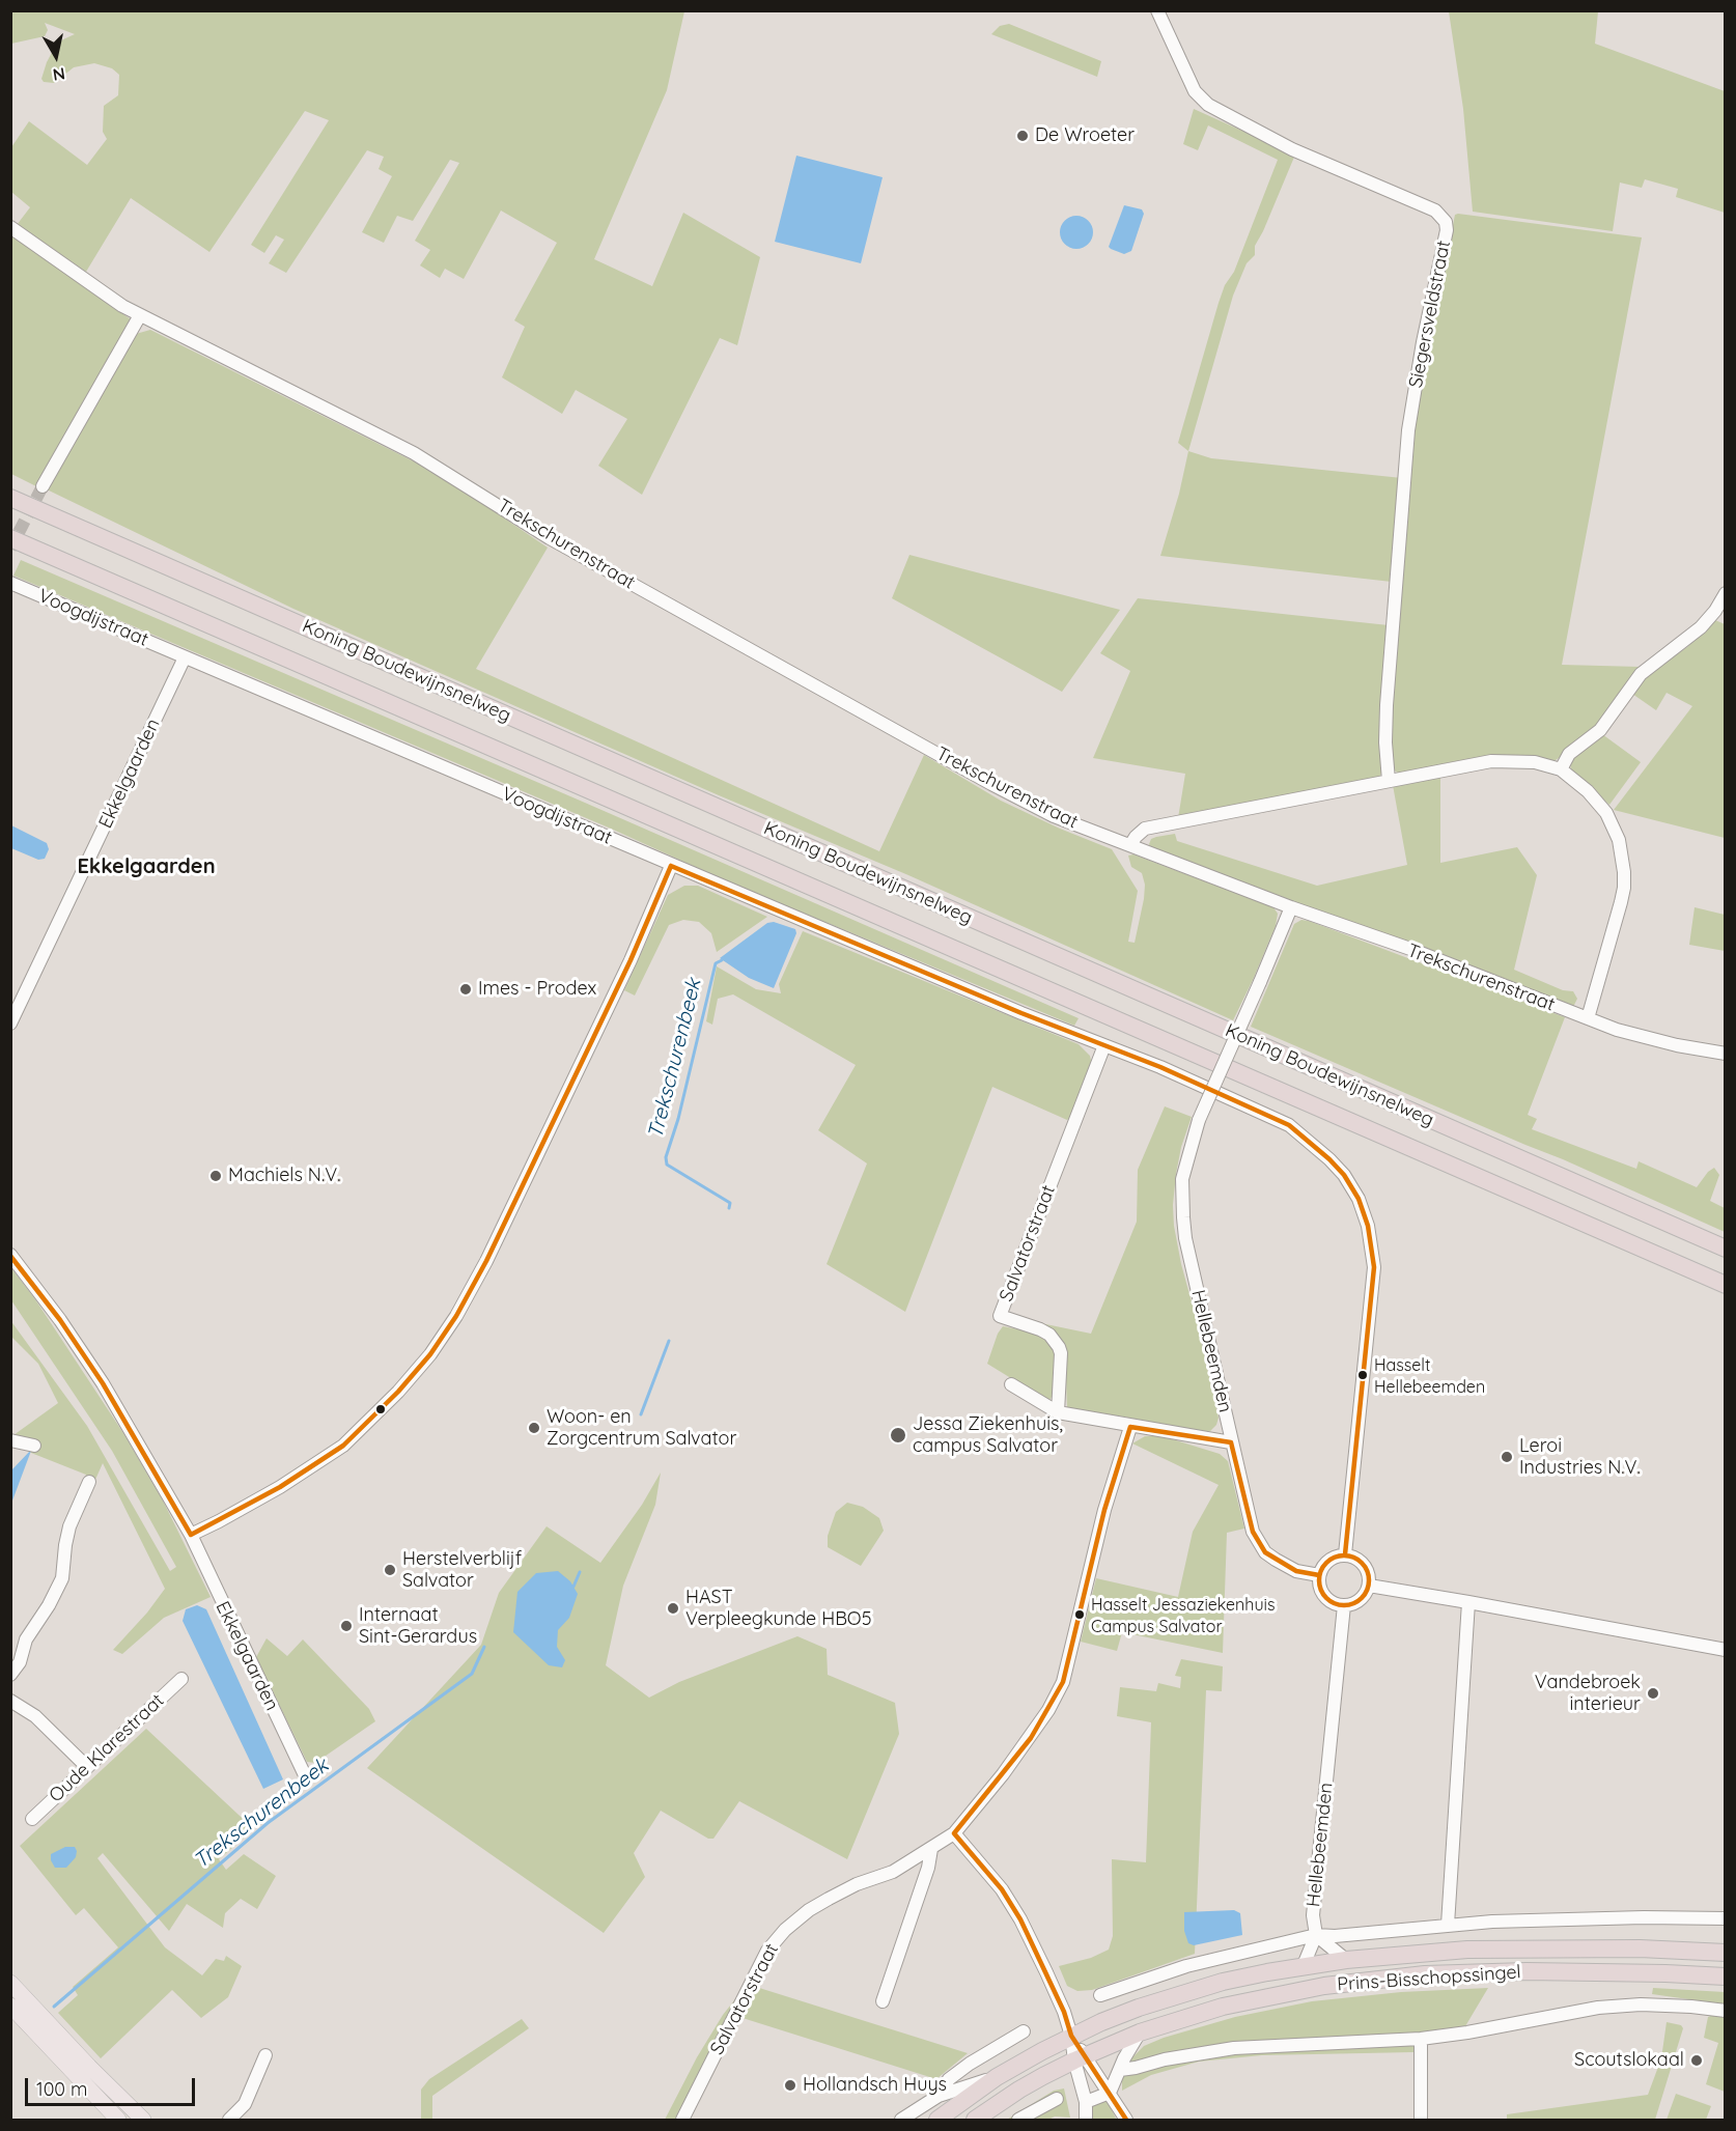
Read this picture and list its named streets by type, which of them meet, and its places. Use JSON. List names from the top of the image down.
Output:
{
  "streets": {
    "highway": ["Koning Boudewijnsnelweg", "Prins-Bisschopssingel"],
    "street": [
      "Siegersveldstraat",
      "Trekschurenstraat",
      "Voogdijstraat",
      "Ekkelgaarden",
      "Salvatorstraat",
      "Hellebeemden",
      "Oude Klarestraat"
    ]
  },
  "crossings": [
    ["Trekschurenstraat", "Hellebeemden"],
    ["Voogdijstraat", "Ekkelgaarden"],
    ["Voogdijstraat", "Salvatorstraat"],
    ["Hellebeemden", "Prins-Bisschopssingel"]
  ],
  "districts": ["Ekkelgaarden"],
  "water": ["Trekschurenbeek"],
  "places": [
    "De Wroeter",
    "Imes - Prodex",
    "Machiels N.V.",
    "Hasselt Hellebeemden",
    "Woon- en Zorgcentrum Salvator",
    "Jessa Ziekenhuis, campus Salvator",
    "Leroi Industries N.V.",
    "Herstelverblijf Salvator",
    "HAST Verpleegkunde HBO5",
    "Hasselt Jessaziekenhuis Campus Salvator",
    "Internaat Sint-Gerardus",
    "Vandebroek interieur",
    "Scoutslokaal",
    "Hollandsch Huys"
  ],
  "scale_bar": "100 m",
  "north": "bottom"
}
